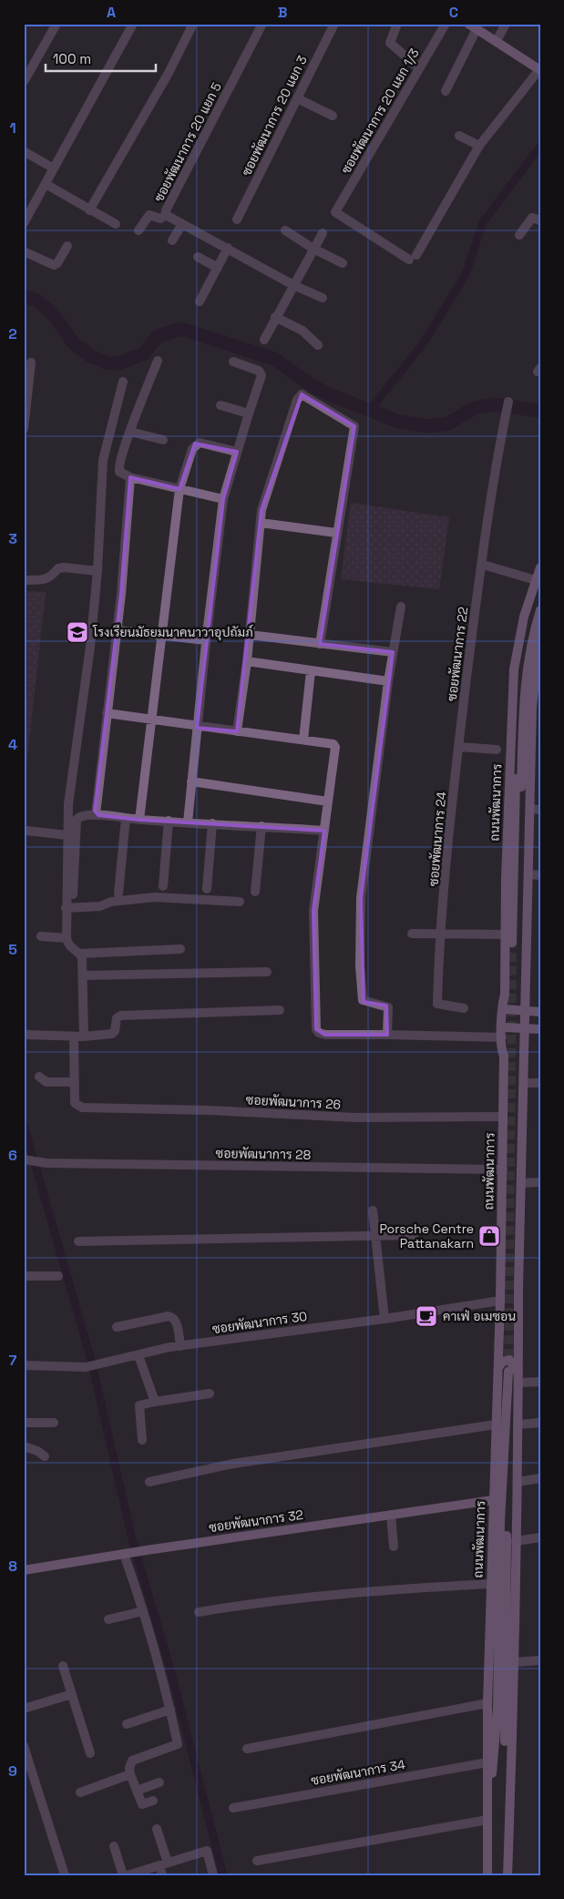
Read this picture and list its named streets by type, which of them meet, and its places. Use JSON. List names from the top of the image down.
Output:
{
  "streets": {
    "main road": ["ถนนพัฒนาการ", "ซอยพัฒนาการ 32"],
    "street": [
      "ซอยพัฒนาการ 20 แยก 1/3",
      "ซอยพัฒนาการ 20 แยก 3",
      "ซอยพัฒนาการ 20 แยก 5",
      "ซอยพัฒนาการ 22",
      "ซอยพัฒนาการ 24",
      "ซอยพัฒนาการ 26",
      "ซอยพัฒนาการ 28",
      "ซอยพัฒนาการ 30",
      "ซอยพัฒนาการ 34"
    ]
  },
  "crossings": [
    ["ซอยพัฒนาการ 22", "ซอยพัฒนาการ 24"],
    ["ถนนพัฒนาการ", "ซอยพัฒนาการ 26"],
    ["ถนนพัฒนาการ", "ซอยพัฒนาการ 28"],
    ["ถนนพัฒนาการ", "ซอยพัฒนาการ 30"],
    ["ถนนพัฒนาการ", "ซอยพัฒนาการ 32"],
    ["ถนนพัฒนาการ", "ซอยพัฒนาการ 34"]
  ],
  "places": {
    "school or university": ["โรงเรียนมัธยมนาคนาวาอุปถัมภ์"],
    "shop": ["Porsche Centre Pattanakarn"],
    "cafe": ["คาเฟ่ อเมซอน"]
  },
  "scale_bar": "100 m",
  "grid": {
    "columns": ["A", "B", "C"],
    "rows": [
      "1",
      "2",
      "3",
      "4",
      "5",
      "6",
      "7",
      "8",
      "9"
    ]
  }
}
